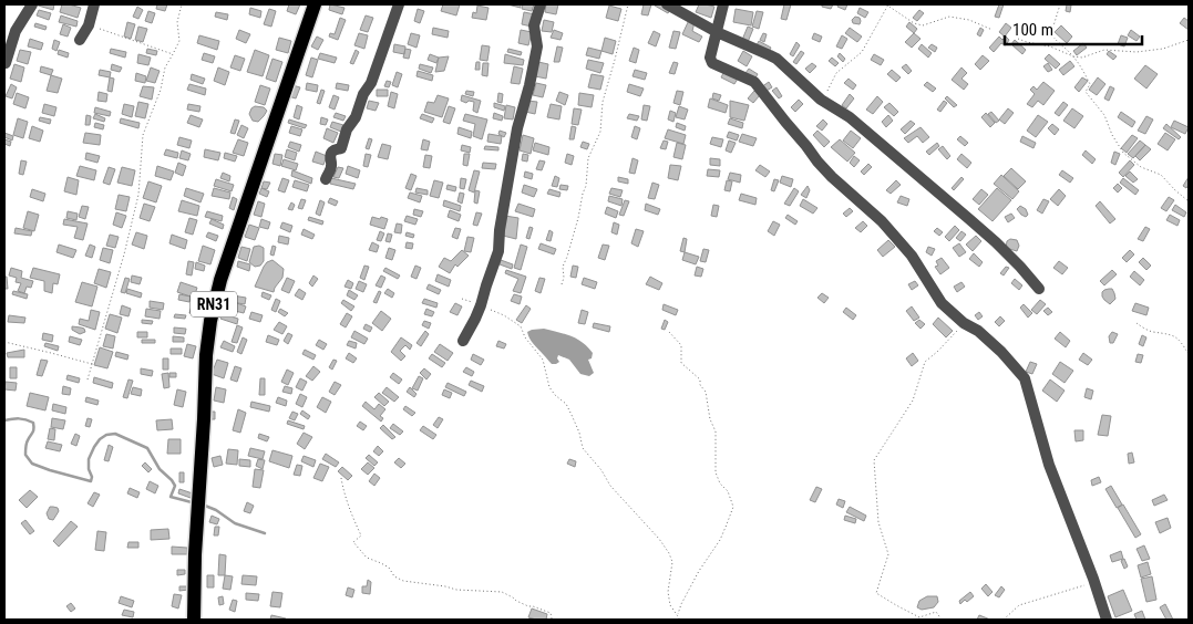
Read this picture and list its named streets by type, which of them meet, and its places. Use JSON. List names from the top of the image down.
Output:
{
  "streets": {
    "main road": ["RN31"]
  },
  "scale_bar": "100 m"
}
